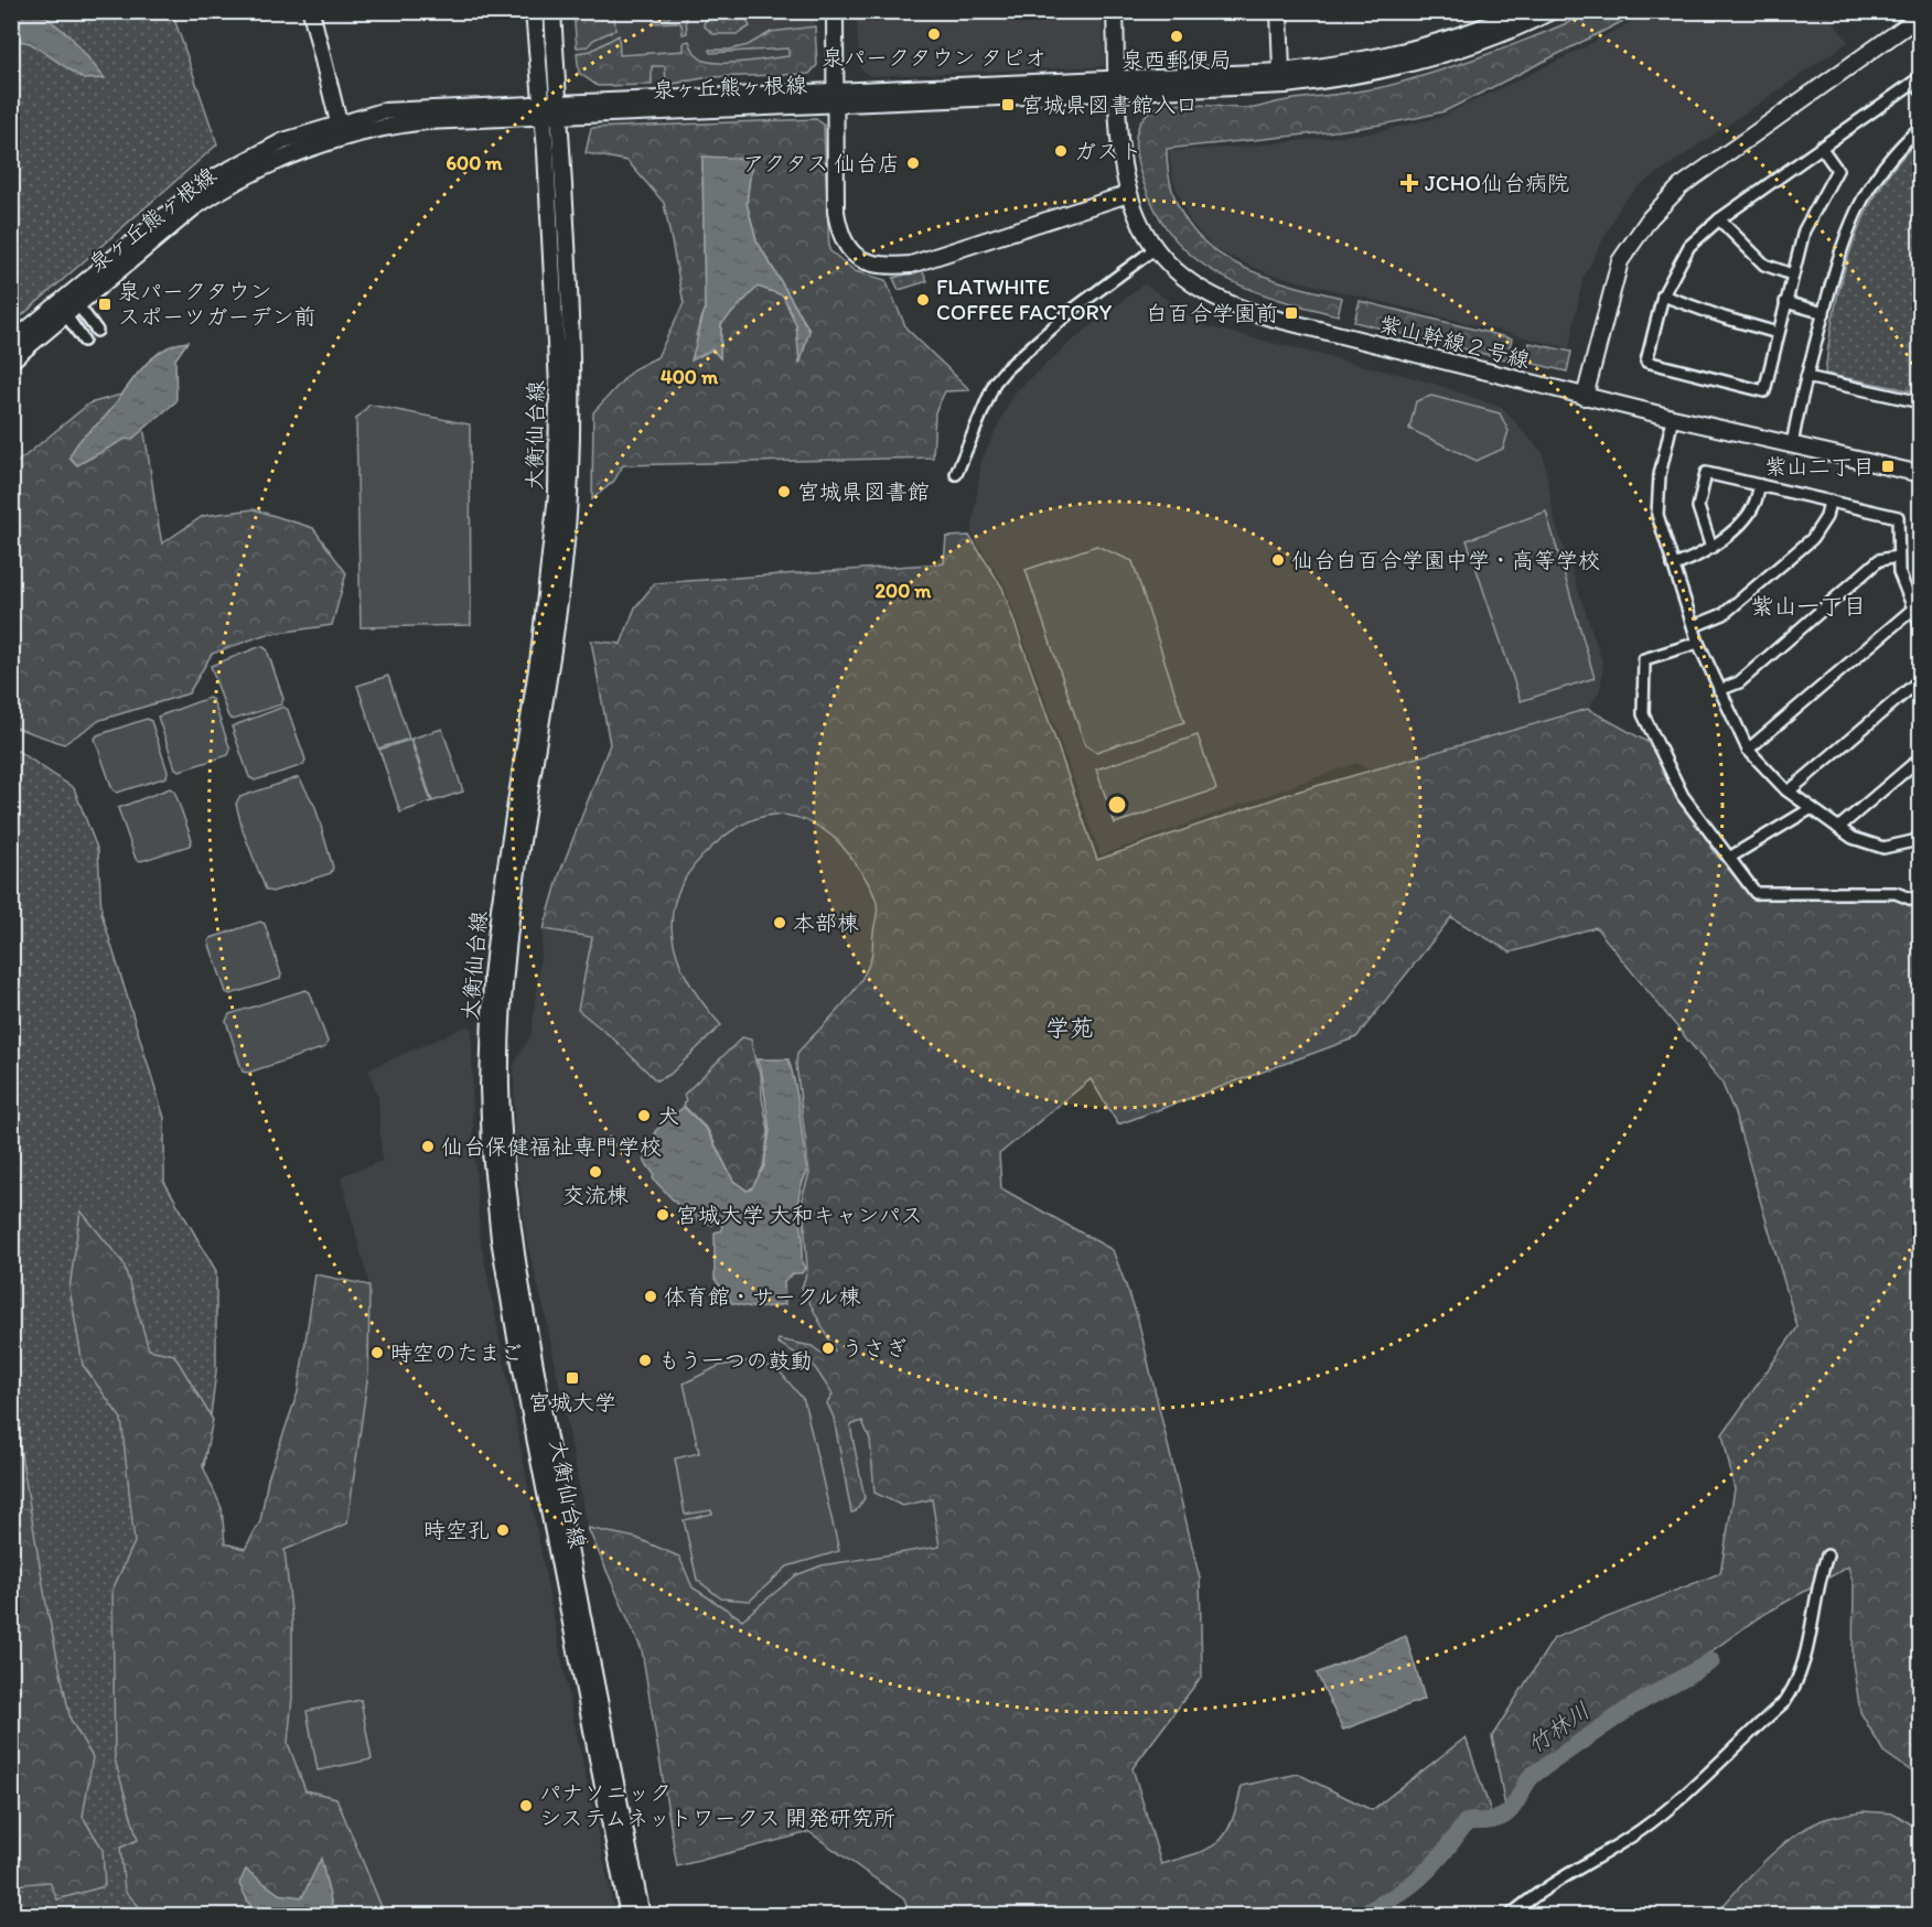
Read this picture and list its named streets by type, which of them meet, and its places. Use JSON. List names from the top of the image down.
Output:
{
  "streets": {
    "main road": ["泉ヶ丘熊ヶ根線", "紫山幹線２号線", "大衡仙台線"]
  },
  "crossings": [
    ["泉ヶ丘熊ヶ根線", "紫山幹線２号線"],
    ["泉ヶ丘熊ヶ根線", "大衡仙台線"]
  ],
  "districts": ["紫山一丁目", "学苑"],
  "water": ["竹林川"],
  "places": {
    "other": [
      "泉パークタウン タピオ",
      "泉西郵便局",
      "ガスト",
      "アクタス 仙台店",
      "FLATWHITE COFFEE FACTORY",
      "宮城県図書館",
      "仙台白百合学園中学・高等学校",
      "本部棟",
      "犬",
      "仙台保健福祉専門学校",
      "交流棟",
      "宮城大学 大和キャンパス",
      "体育館・サークル棟",
      "うさぎ",
      "時空のたまご",
      "もう一つの鼓動",
      "時空孔",
      "パナソニック システムネットワークス 開発研究所"
    ],
    "transit": [
      "宮城県図書館入口",
      "泉パークタウン スポーツガーデン前",
      "白百合学園前",
      "紫山二丁目",
      "宮城大学"
    ],
    "health": ["JCHO仙台病院"]
  },
  "rings": ["600 m", "400 m", "200 m"]
}
